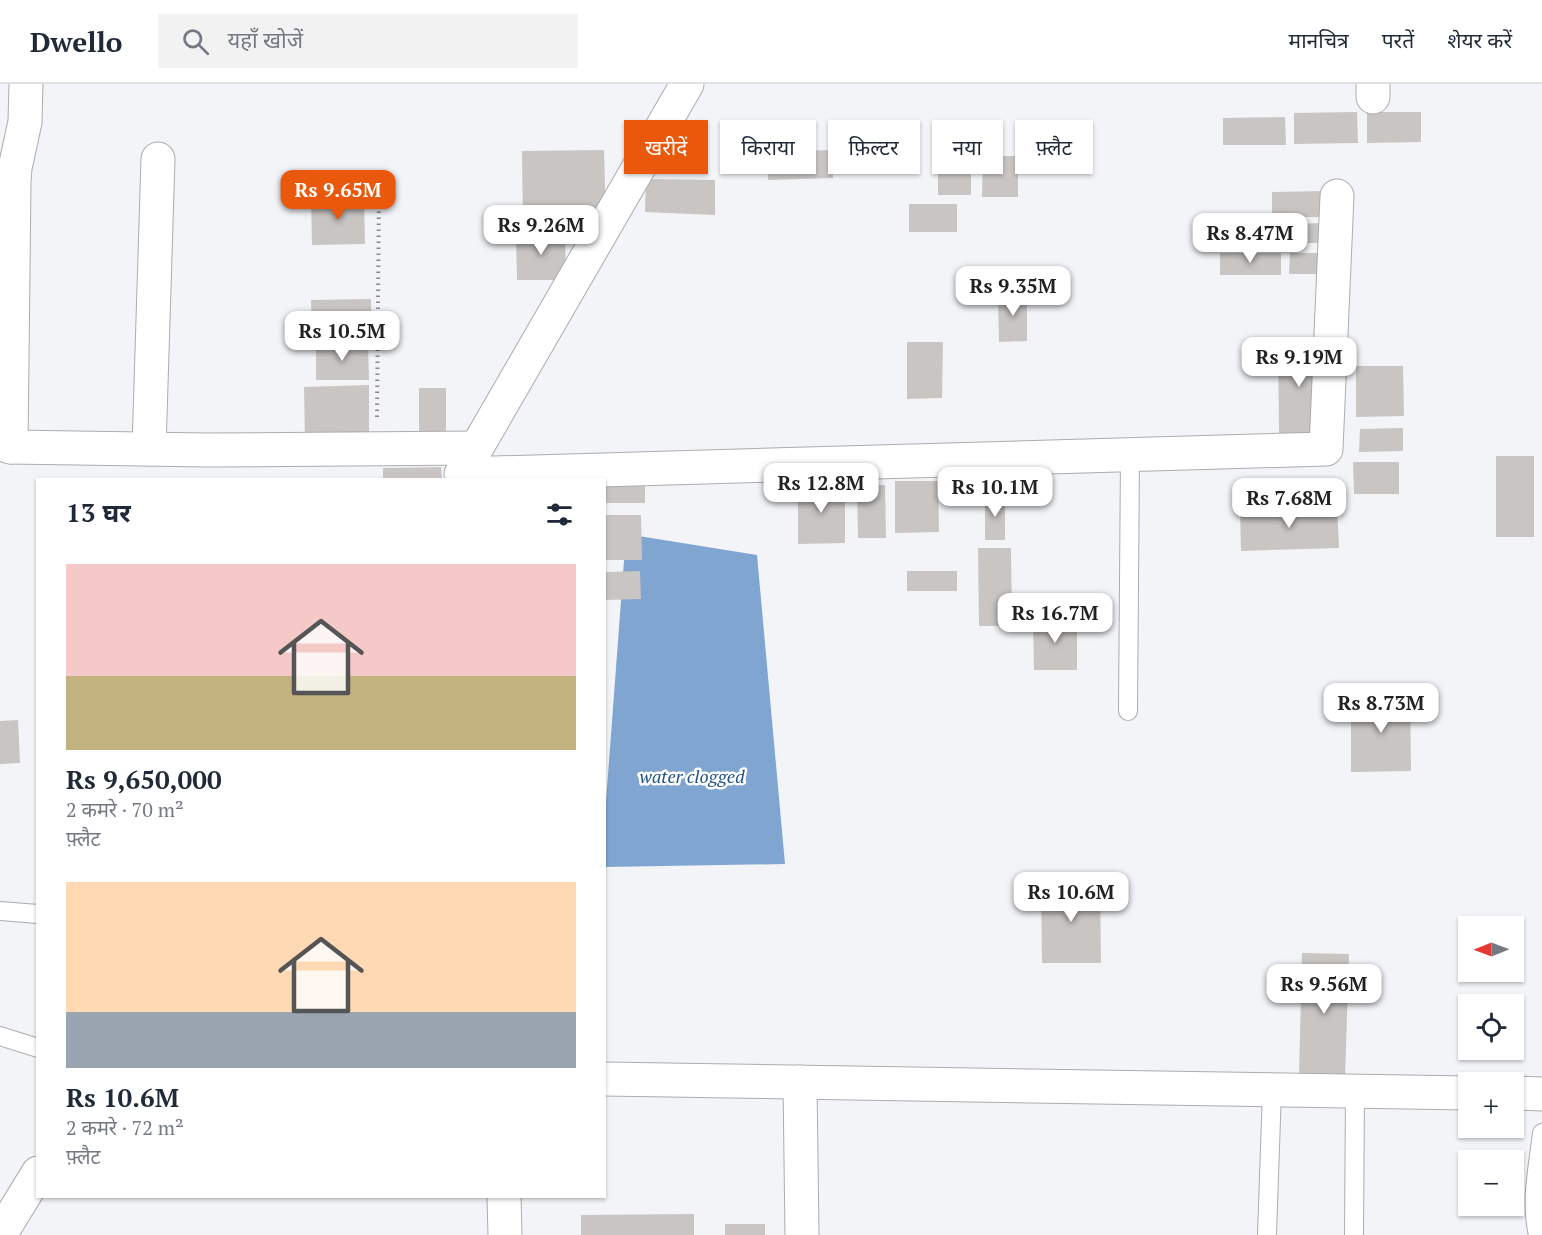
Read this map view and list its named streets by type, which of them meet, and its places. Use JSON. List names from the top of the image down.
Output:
{
  "water": ["water clogged"],
  "north": "left",
  "page": {
    "header": "Dwello",
    "search": "यहाँ खोजें",
    "nav": ["मानचित्र", "परतें", "शेयर करें"],
    "chip": [
      "खरीदें",
      "किराया",
      "फ़िल्टर",
      "नया",
      "फ़्लैट"
    ],
    "price": [
      "Rs 9.65M",
      "Rs 9.26M",
      "Rs 8.47M",
      "Rs 9.35M",
      "Rs 10.5M",
      "Rs 9.19M",
      "Rs 12.8M",
      "Rs 10.1M",
      "Rs 7.68M",
      "Rs 16.7M",
      "Rs 8.73M",
      "Rs 10.6M",
      "Rs 9.56M"
    ],
    "heading": "13 घर",
    "list": [
      {
        "name": "Rs 9,650,000",
        "note": "2 कमरे · 70 m² · फ़्लैट"
      },
      {
        "name": "Rs 10.6M",
        "note": "2 कमरे · 72 m² · फ़्लैट"
      }
    ],
    "map_buttons": ["+", "−"]
  }
}
